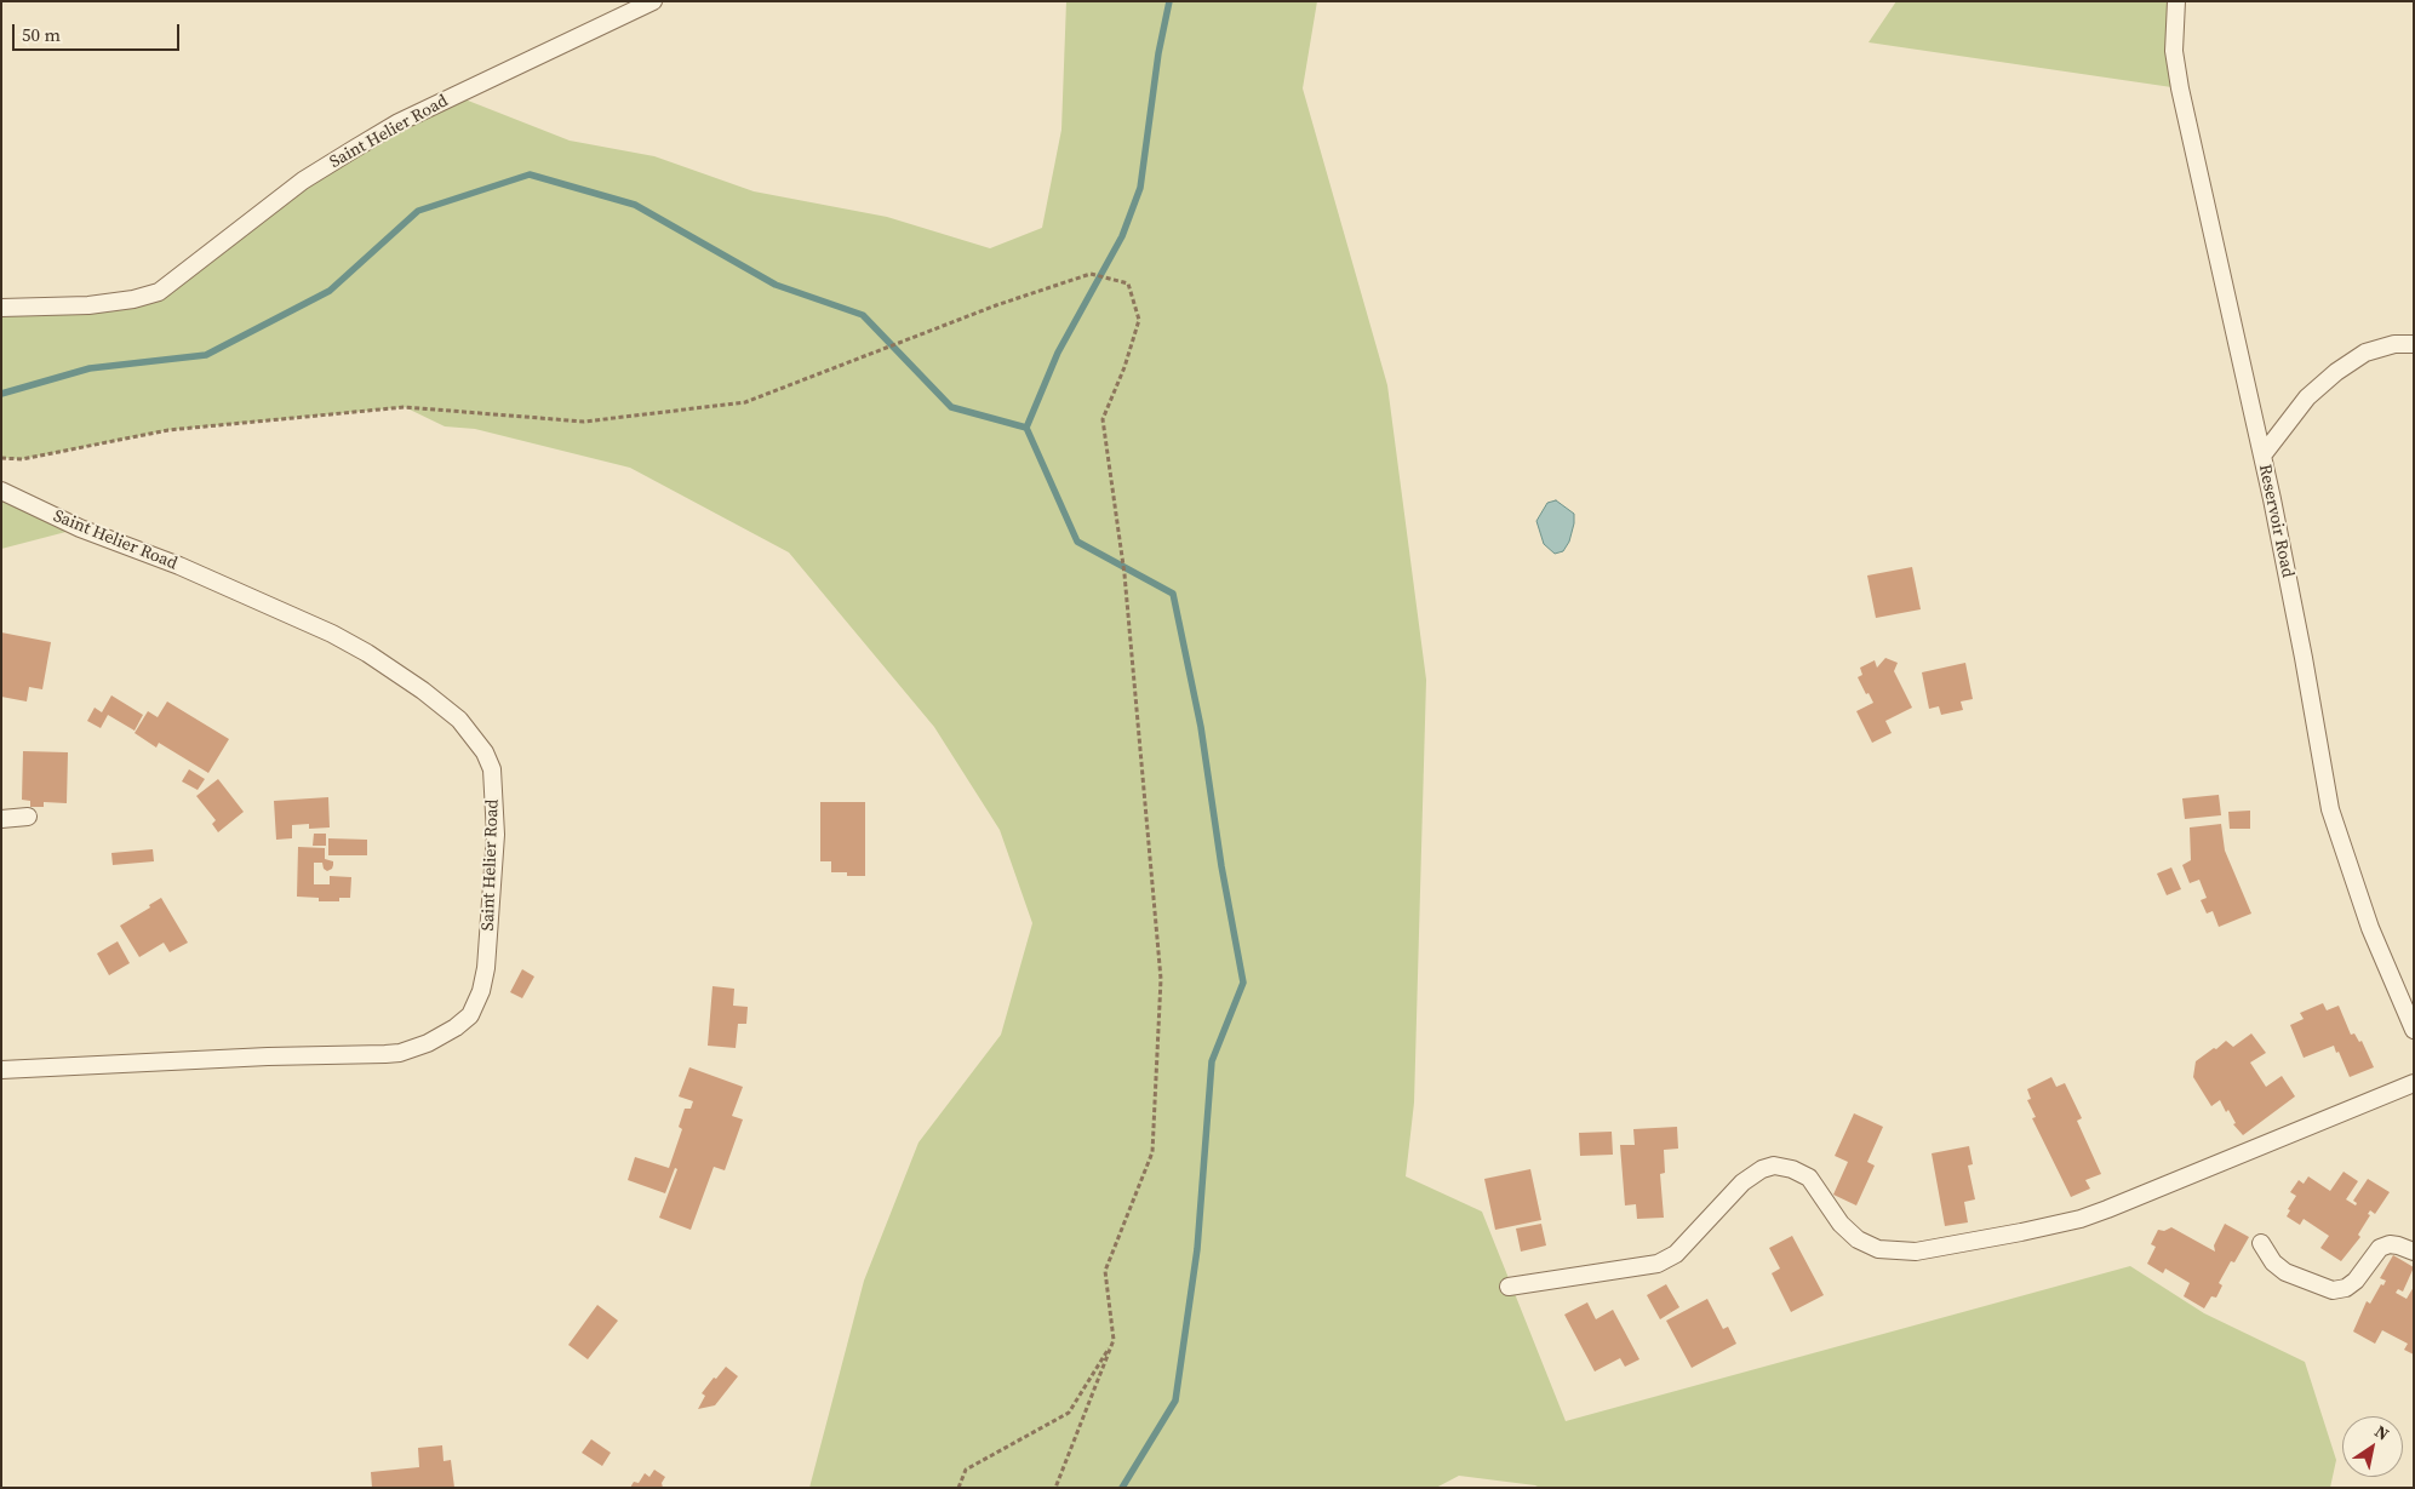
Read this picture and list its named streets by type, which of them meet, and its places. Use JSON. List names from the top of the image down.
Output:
{
  "streets": {
    "street": ["Saint Helier Road", "Reservoir Road"]
  },
  "scale_bar": "50 m",
  "north": "top right"
}
